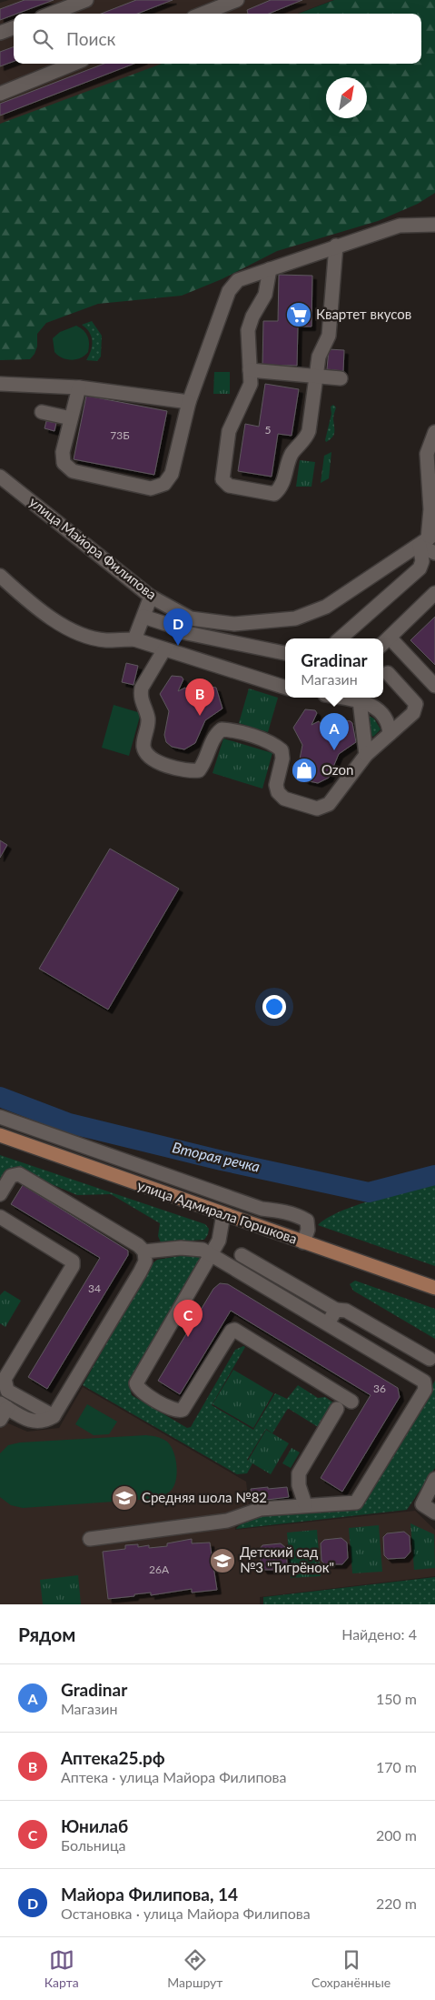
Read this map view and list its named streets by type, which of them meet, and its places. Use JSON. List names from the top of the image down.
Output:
{
  "streets": {
    "main road": ["улица Адмирала Горшкова"],
    "street": ["улица Майора Филипова"]
  },
  "water": ["Вторая речка"],
  "places": {
    "supermarket": ["Квартет вкусов"],
    "shop": ["Ozon"],
    "school or university": ["Средняя шола №82", "Детский сад №3 \"Тигрёнок\""]
  },
  "house_numbers": [
    "5",
    "73Б",
    "34",
    "36",
    "26А"
  ],
  "north": "top right",
  "page": {
    "search": "Поиск",
    "pins": [
      "D",
      "B",
      "A",
      "C"
    ],
    "popup": ["Gradinar", "Магазин"],
    "heading": ["Рядом", "Найдено: 4"],
    "list": [
      {
        "mark": "A",
        "name": "Gradinar",
        "note": "Магазин",
        "value": "150 m"
      },
      {
        "mark": "B",
        "name": "Аптека25.рф",
        "note": "Аптека · улица Майора Филипова",
        "value": "170 m"
      },
      {
        "mark": "C",
        "name": "Юнилаб",
        "note": "Больница",
        "value": "200 m"
      },
      {
        "mark": "D",
        "name": "Майора Филипова, 14",
        "note": "Остановка · улица Майора Филипова",
        "value": "220 m"
      }
    ],
    "nav": ["Карта", "Маршрут", "Сохранённые"]
  }
}
